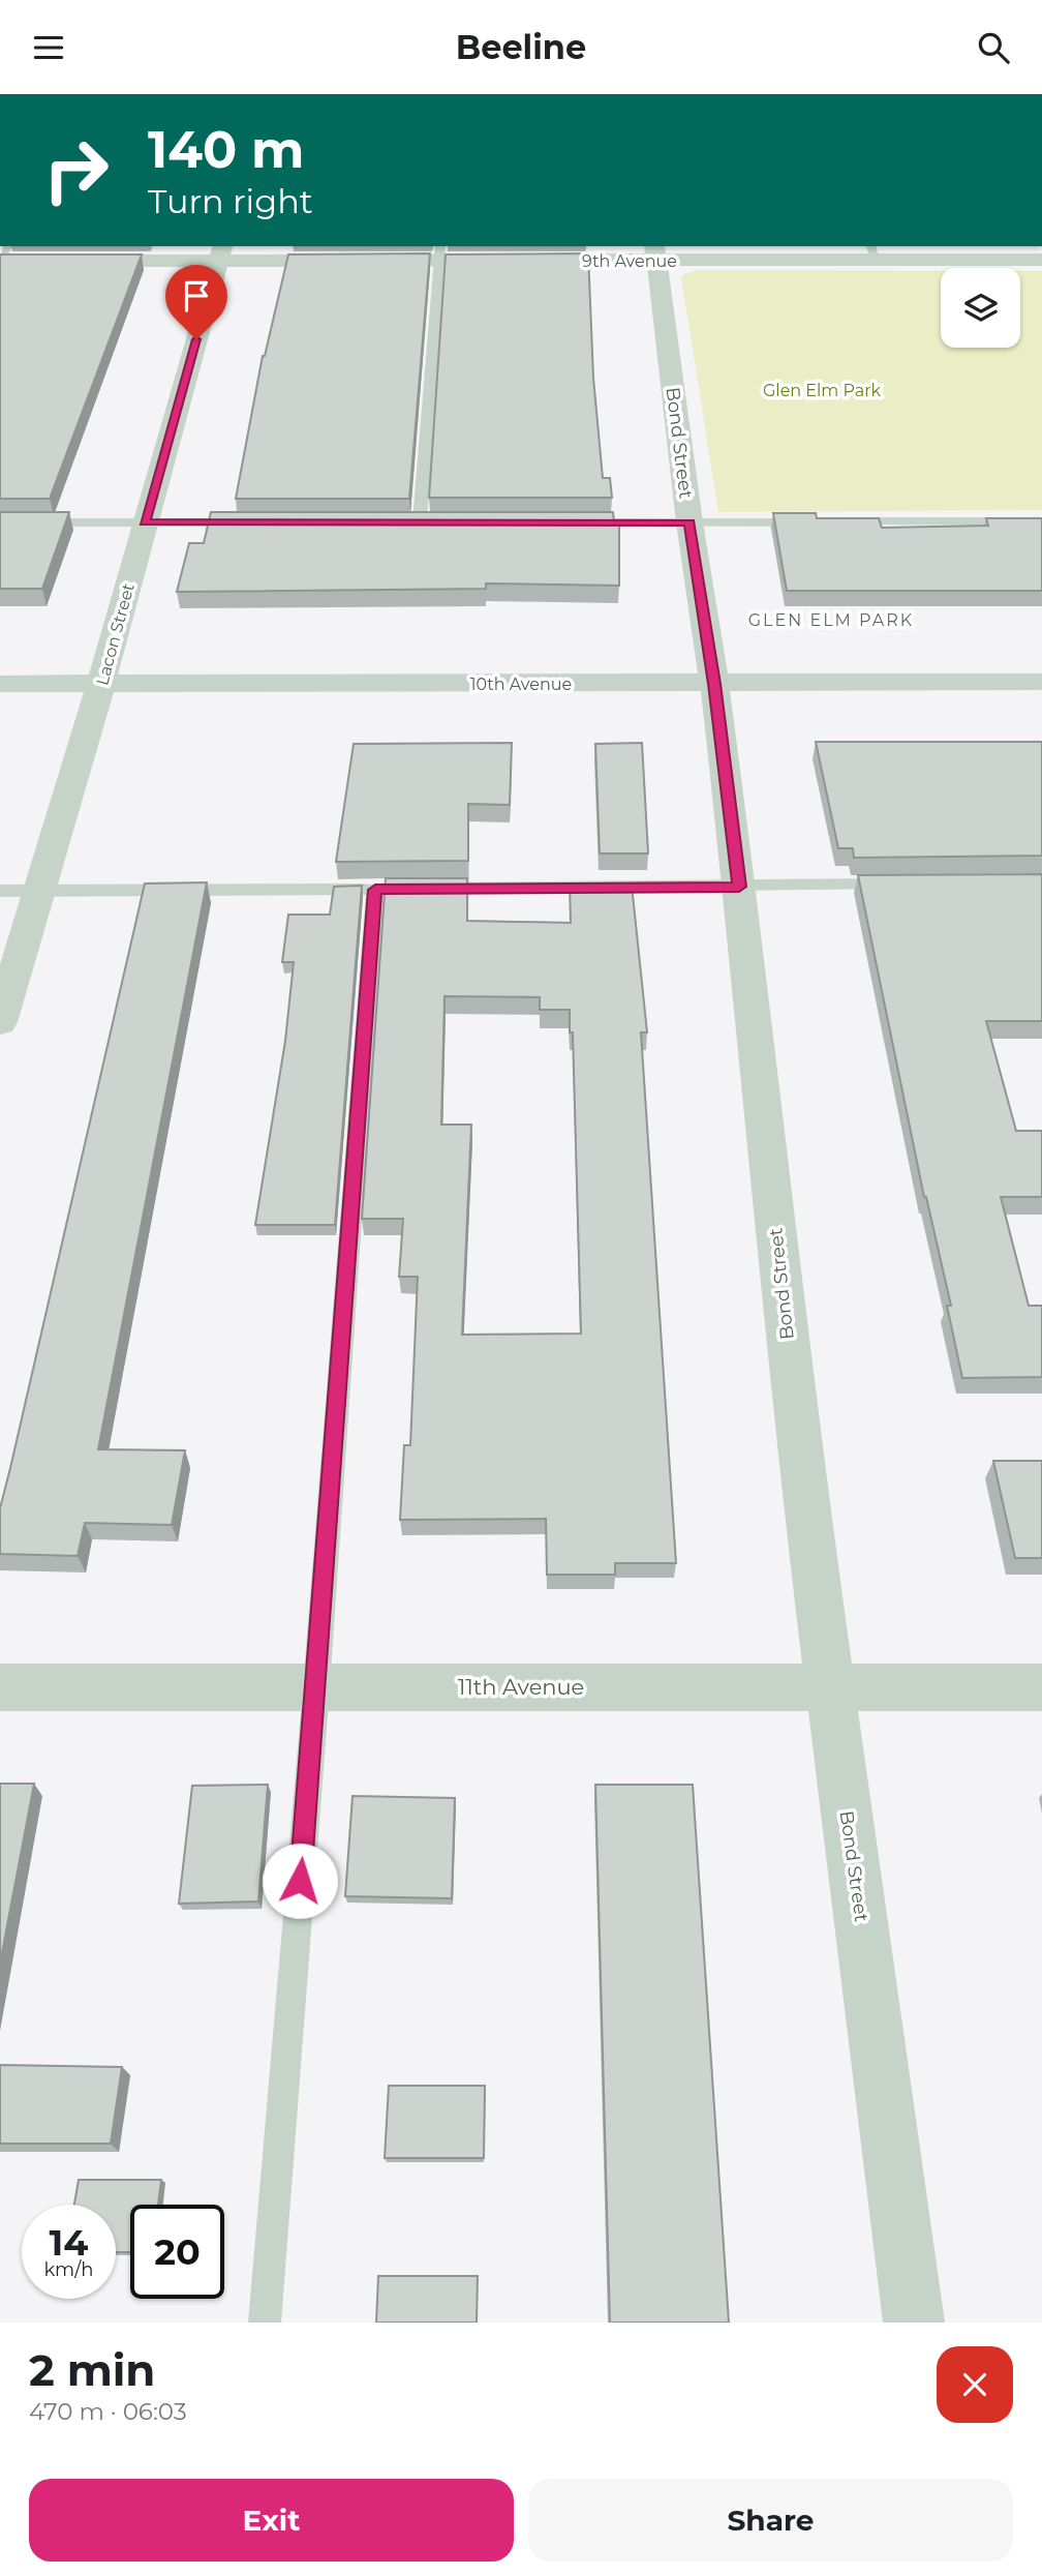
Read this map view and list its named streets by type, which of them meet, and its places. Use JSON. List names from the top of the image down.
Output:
{
  "streets": {
    "street": [
      "9th Avenue",
      "Bond Street",
      "Lacon Street",
      "10th Avenue",
      "11th Avenue"
    ]
  },
  "crossings": [
    ["9th Avenue", "Bond Street"],
    ["9th Avenue", "Lacon Street"],
    ["Bond Street", "10th Avenue"],
    ["Bond Street", "11th Avenue"],
    ["Lacon Street", "10th Avenue"]
  ],
  "districts": ["GLEN ELM PARK"],
  "parks": ["Glen Elm Park"],
  "page": {
    "header": "Beeline",
    "turn": ["140 m", "Turn right"],
    "speed": "14 km/h",
    "limit": "20",
    "heading": ["2 min", "470 m · 06:03"],
    "buttons": ["Exit", "Share"]
  }
}
